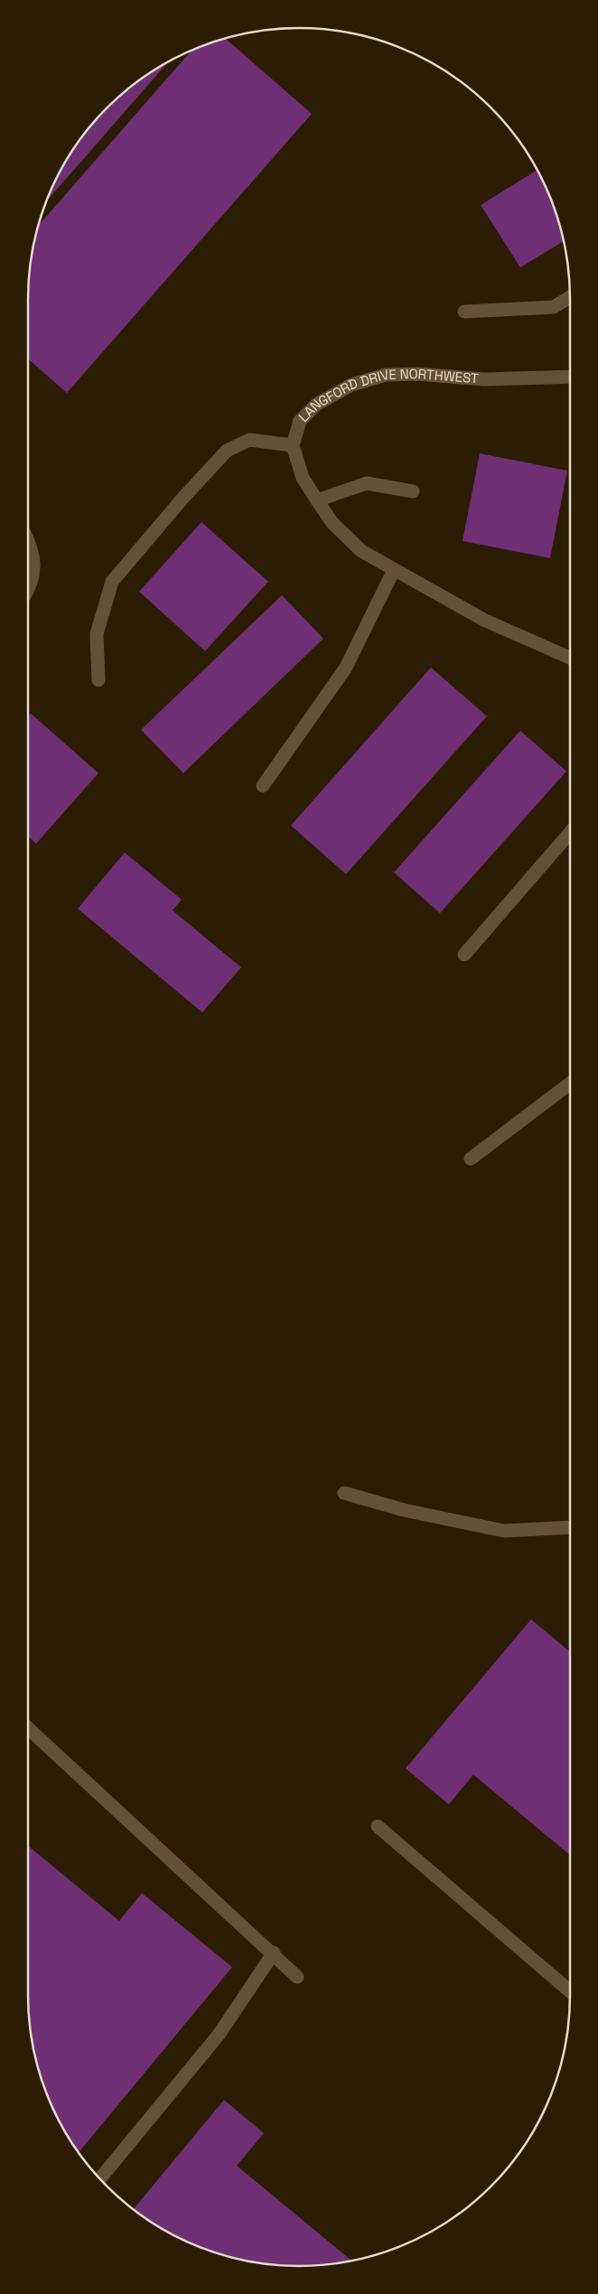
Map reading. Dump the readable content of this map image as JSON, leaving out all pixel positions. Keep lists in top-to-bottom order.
{
  "streets": {
    "street": ["LANGFORD DRIVE NORTHWEST"]
  }
}
